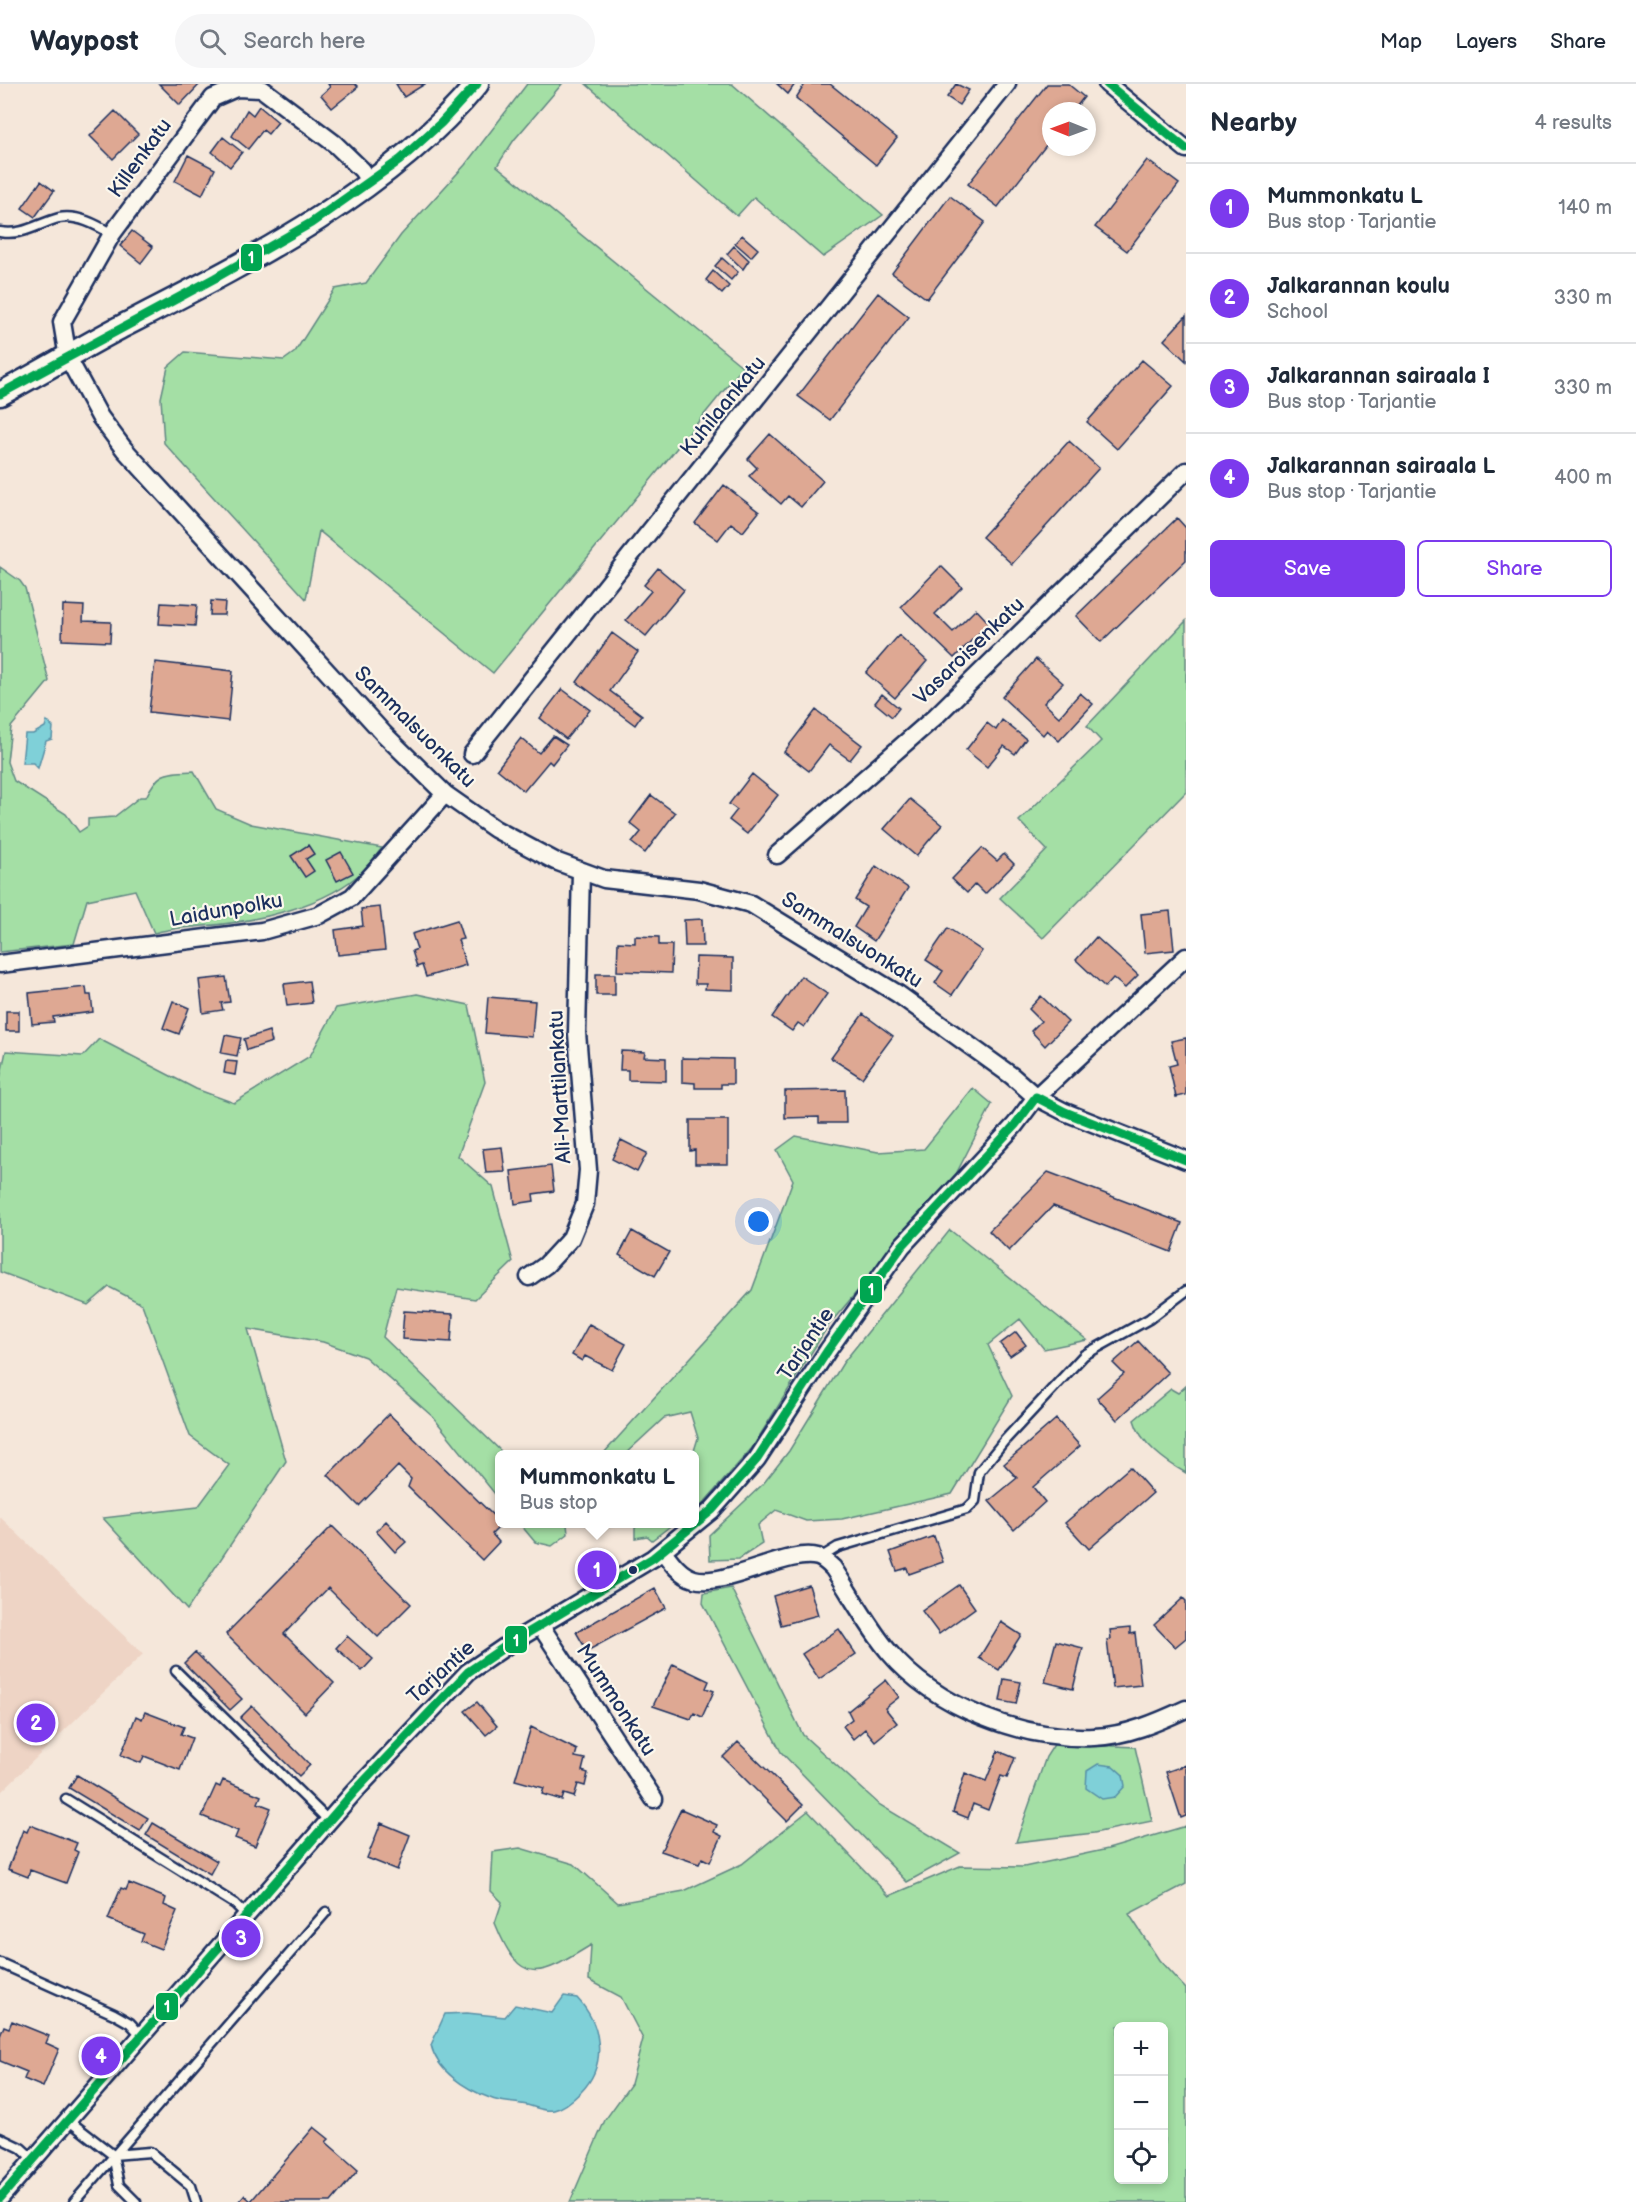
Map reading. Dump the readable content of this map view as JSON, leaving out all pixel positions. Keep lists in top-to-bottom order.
{
  "streets": {
    "street": [
      "Killenkatu",
      "Kuhilaankatu",
      "Vasaroisenkatu",
      "Sammalsuonkatu",
      "Laidunpolku",
      "Ali-Marttilankatu",
      "Tarjantie",
      "Mummonkatu"
    ]
  },
  "crossings": [
    ["Killenkatu", "Sammalsuonkatu"],
    ["Sammalsuonkatu", "Laidunpolku"],
    ["Sammalsuonkatu", "Ali-Marttilankatu"],
    ["Sammalsuonkatu", "Tarjantie"],
    ["Tarjantie", "Mummonkatu"]
  ],
  "lines": ["transit line 1"],
  "north": "left",
  "page": {
    "header": "Waypost",
    "search": "Search here",
    "nav": ["Map", "Layers", "Share"],
    "heading": ["Nearby", "4 results"],
    "list": [
      {
        "mark": "1",
        "name": "Mummonkatu L",
        "note": "Bus stop · Tarjantie",
        "value": "140 m"
      },
      {
        "mark": "2",
        "name": "Jalkarannan koulu",
        "note": "School",
        "value": "330 m"
      },
      {
        "mark": "3",
        "name": "Jalkarannan sairaala I",
        "note": "Bus stop · Tarjantie",
        "value": "330 m"
      },
      {
        "mark": "4",
        "name": "Jalkarannan sairaala L",
        "note": "Bus stop · Tarjantie",
        "value": "400 m"
      }
    ],
    "buttons": ["Save", "Share"],
    "popup": ["Mummonkatu L", "Bus stop"],
    "pins": [
      "1",
      "2",
      "3",
      "4"
    ],
    "map_buttons": ["+", "−"]
  }
}
